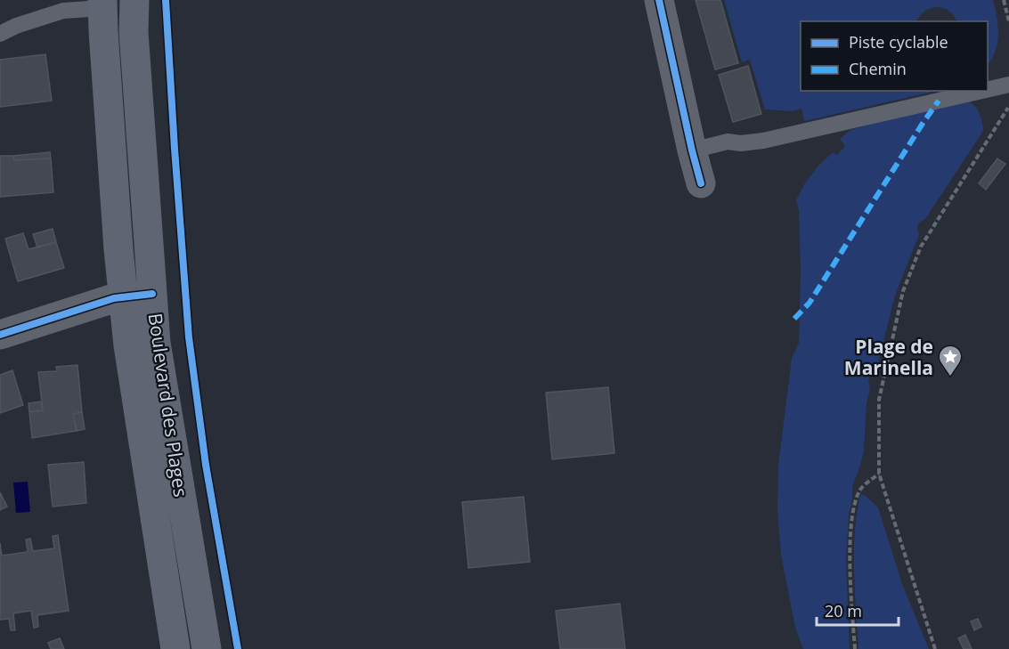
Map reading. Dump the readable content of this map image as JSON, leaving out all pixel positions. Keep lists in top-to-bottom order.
{
  "streets": {
    "main road": ["Boulevard des Plages"]
  },
  "places": {
    "place": ["Plage de Marinella"]
  },
  "legend": ["Piste cyclable", "Chemin"],
  "scale_bar": "20 m"
}
